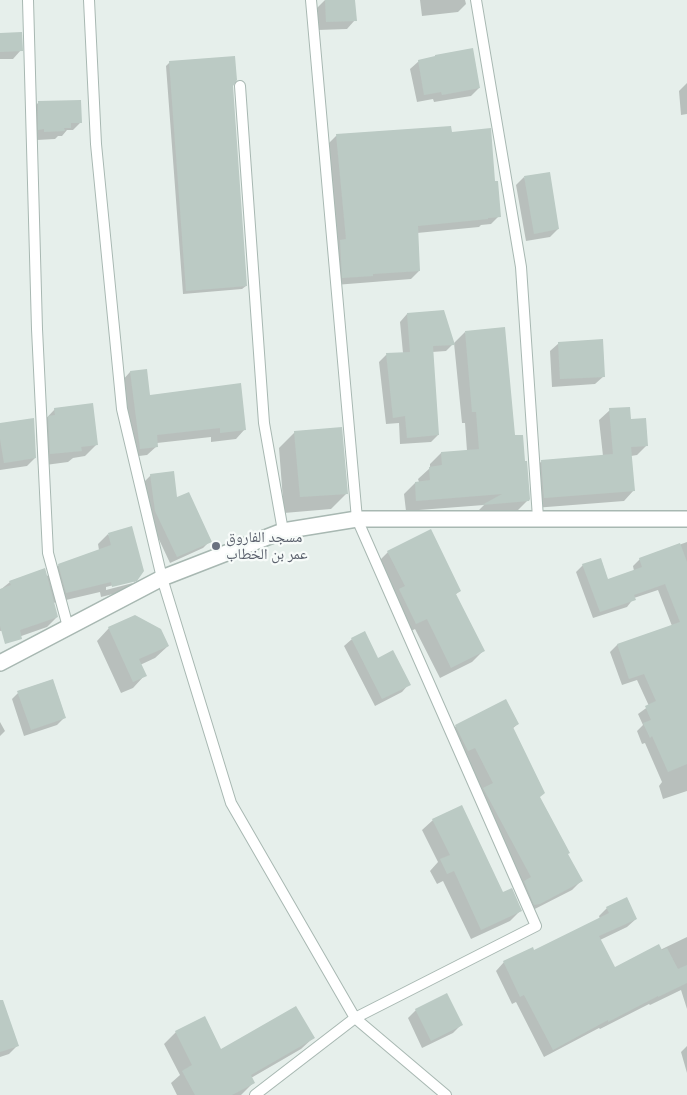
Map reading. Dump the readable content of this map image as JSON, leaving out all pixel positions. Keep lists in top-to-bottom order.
{
  "places": ["مسجد الفاروق عمر بن الخطاب"]
}
